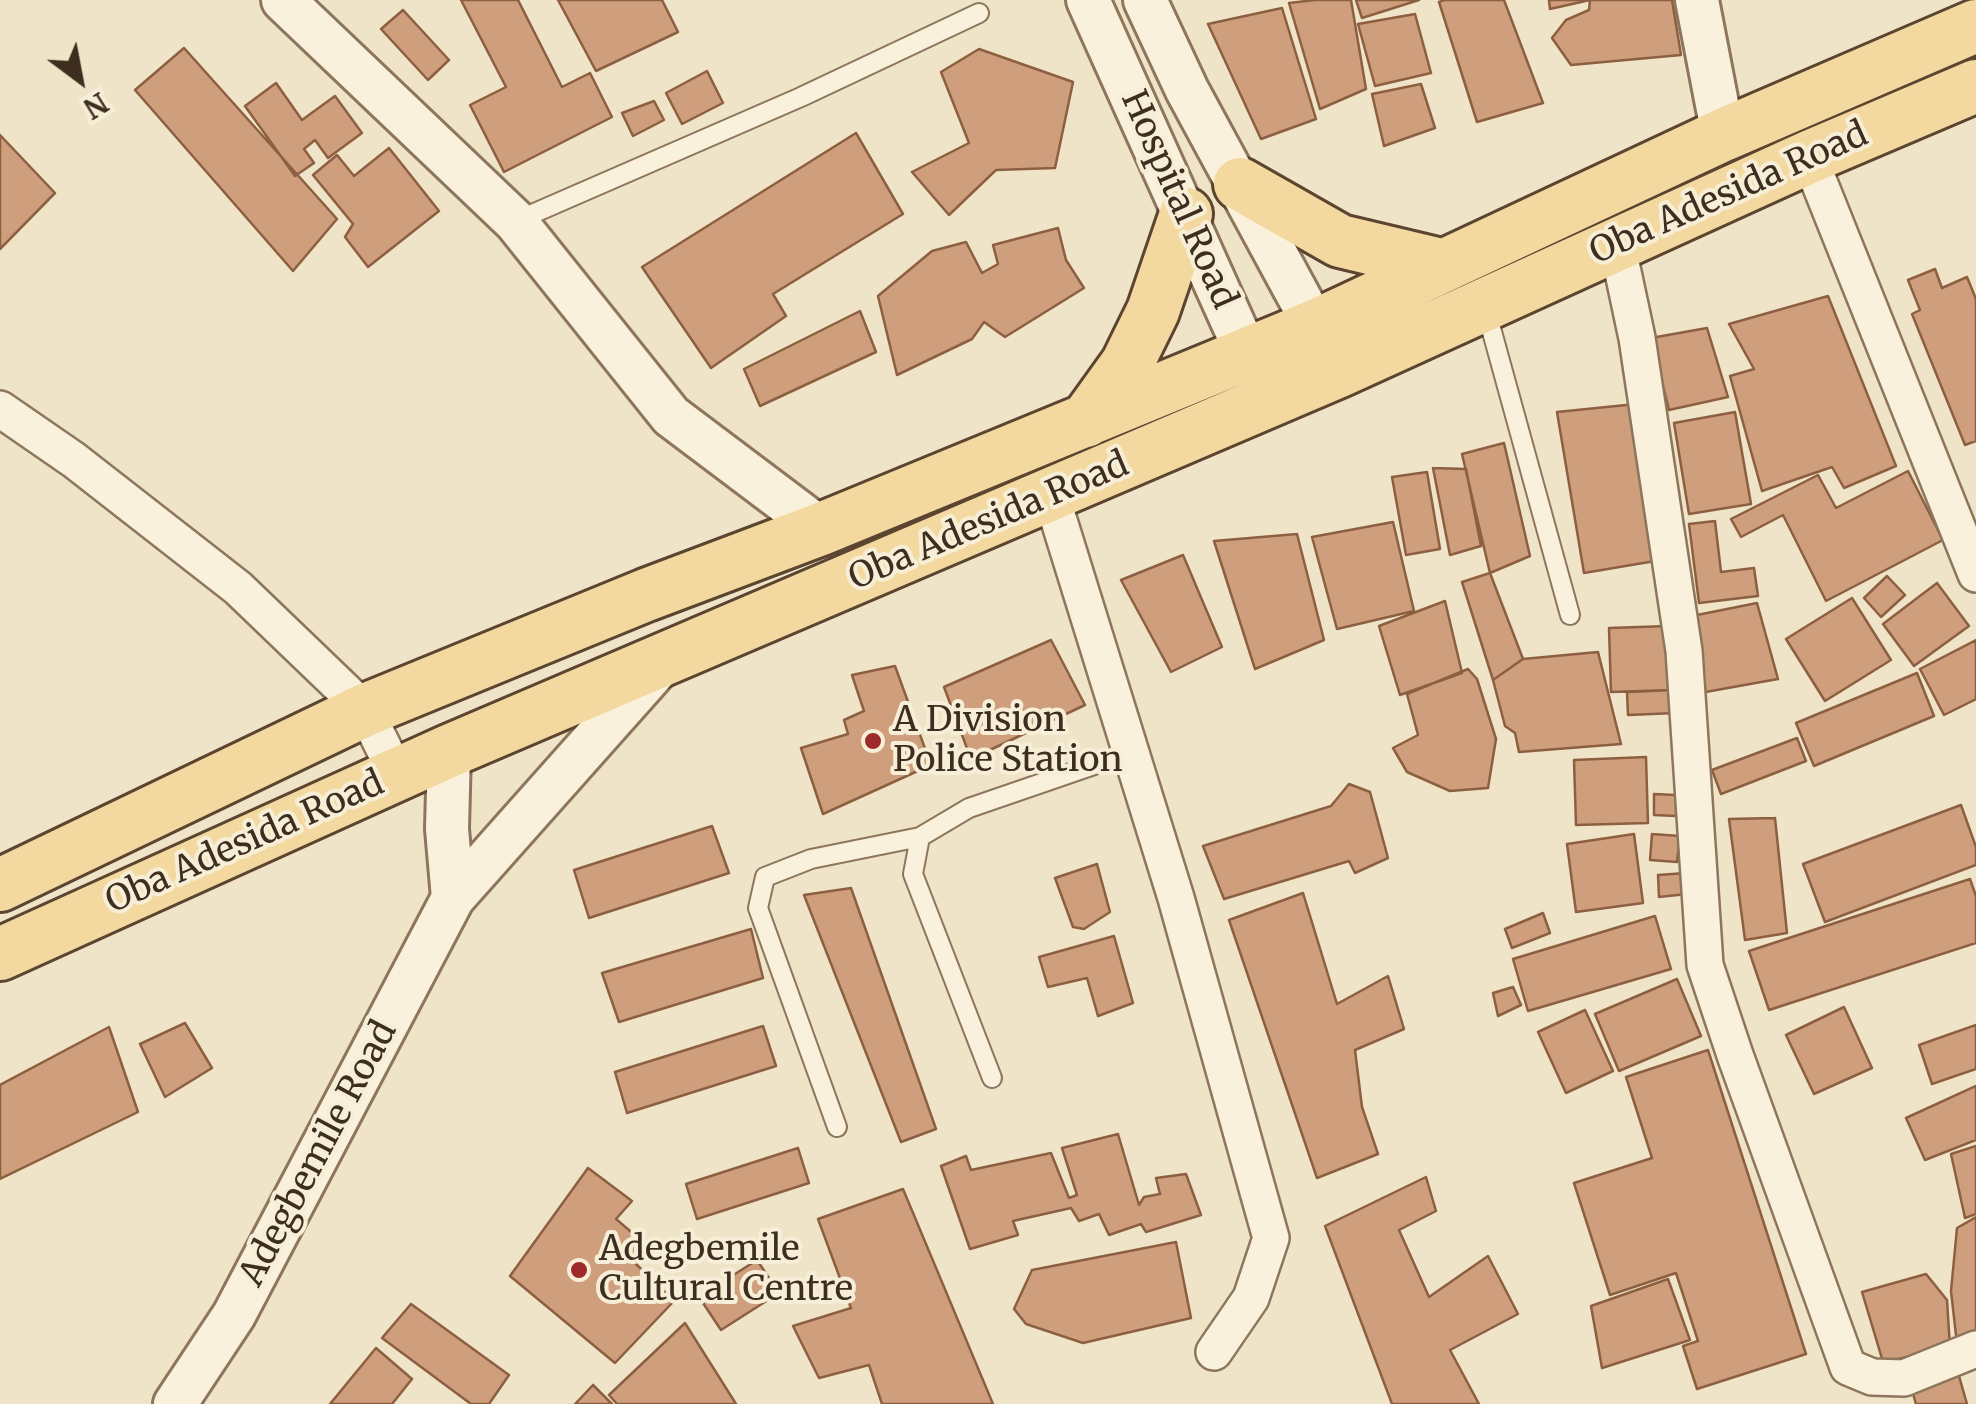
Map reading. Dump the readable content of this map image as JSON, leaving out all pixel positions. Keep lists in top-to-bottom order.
{
  "streets": {
    "main road": ["Oba Adesida Road"],
    "street": ["Hospital Road", "Adegbemile Road"]
  },
  "crossings": [
    ["Oba Adesida Road", "Hospital Road"],
    ["Oba Adesida Road", "Adegbemile Road"]
  ],
  "places": ["A Division Police Station", "Adegbemile Cultural Centre"],
  "north": "bottom right"
}
